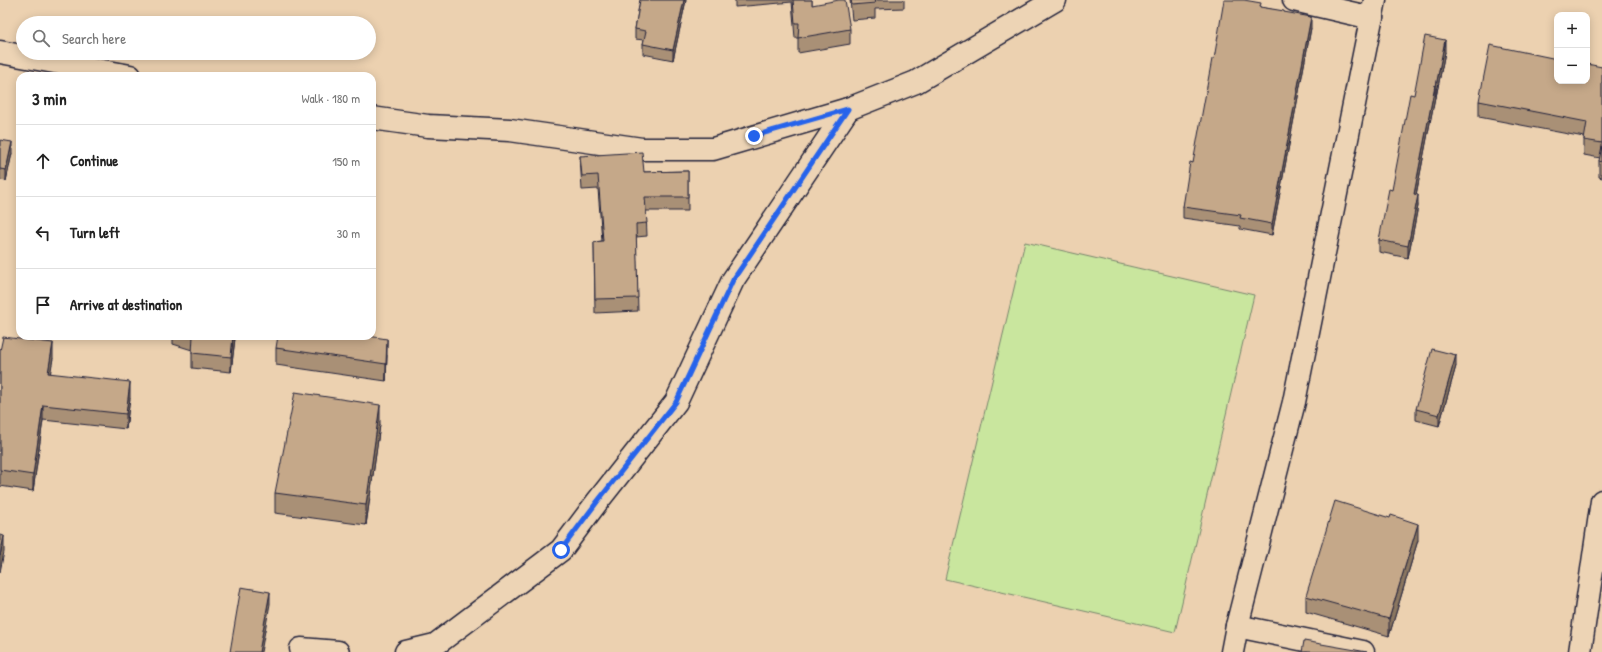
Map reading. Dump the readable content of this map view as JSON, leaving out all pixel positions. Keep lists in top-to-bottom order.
{
  "page": {
    "map_buttons": ["+", "−"],
    "search": "Search here",
    "heading": ["3 min", "Walk · 180 m"],
    "list": [
      ["Continue", "150 m"],
      ["Turn left", "30 m"],
      "Arrive at destination"
    ]
  }
}
